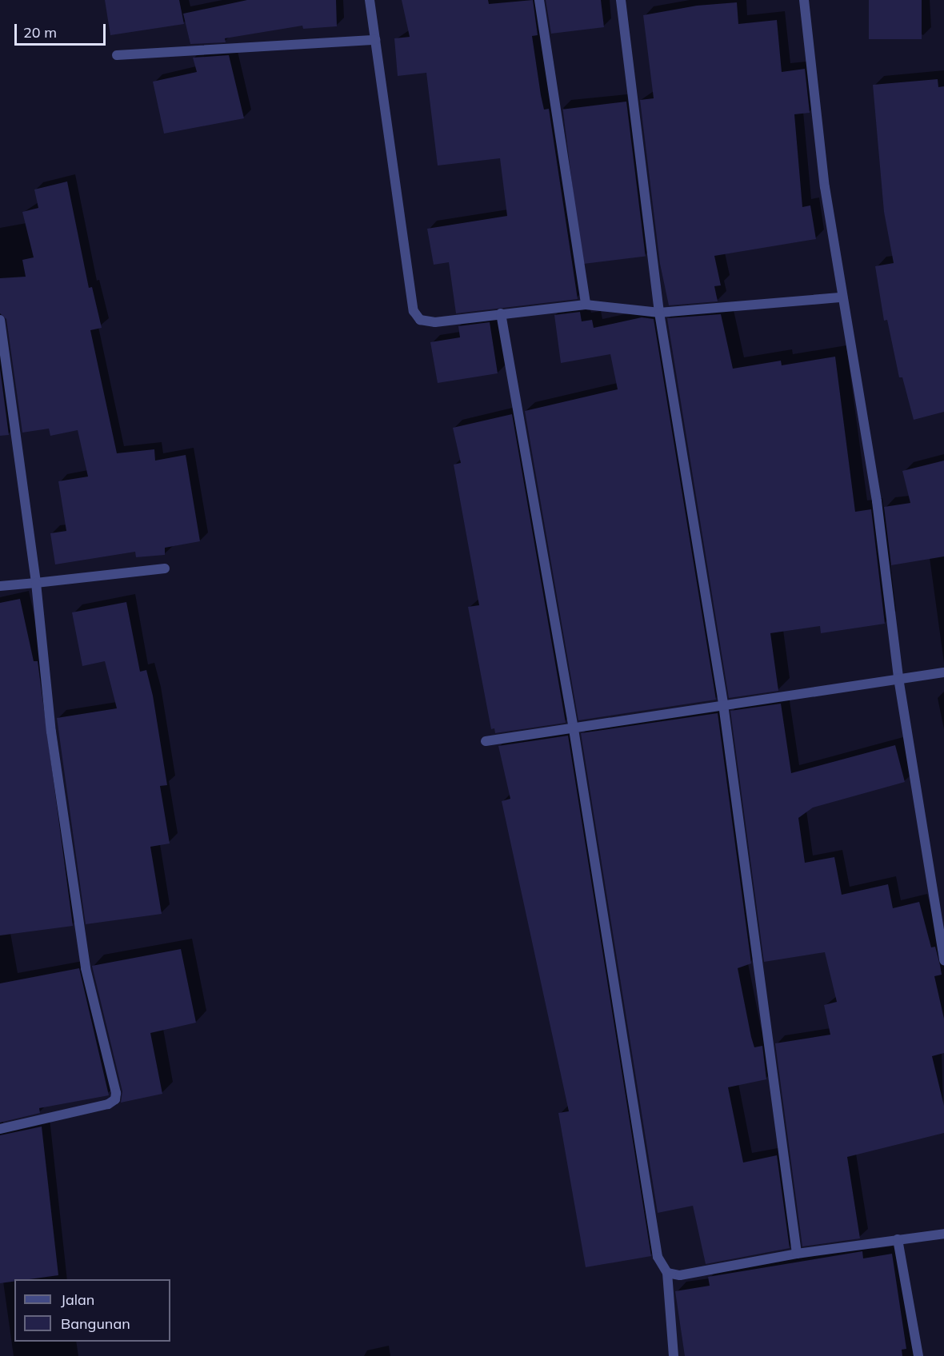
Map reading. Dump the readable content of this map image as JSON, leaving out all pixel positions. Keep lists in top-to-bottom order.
{
  "legend": ["Jalan", "Bangunan"],
  "scale_bar": "20 m"
}
